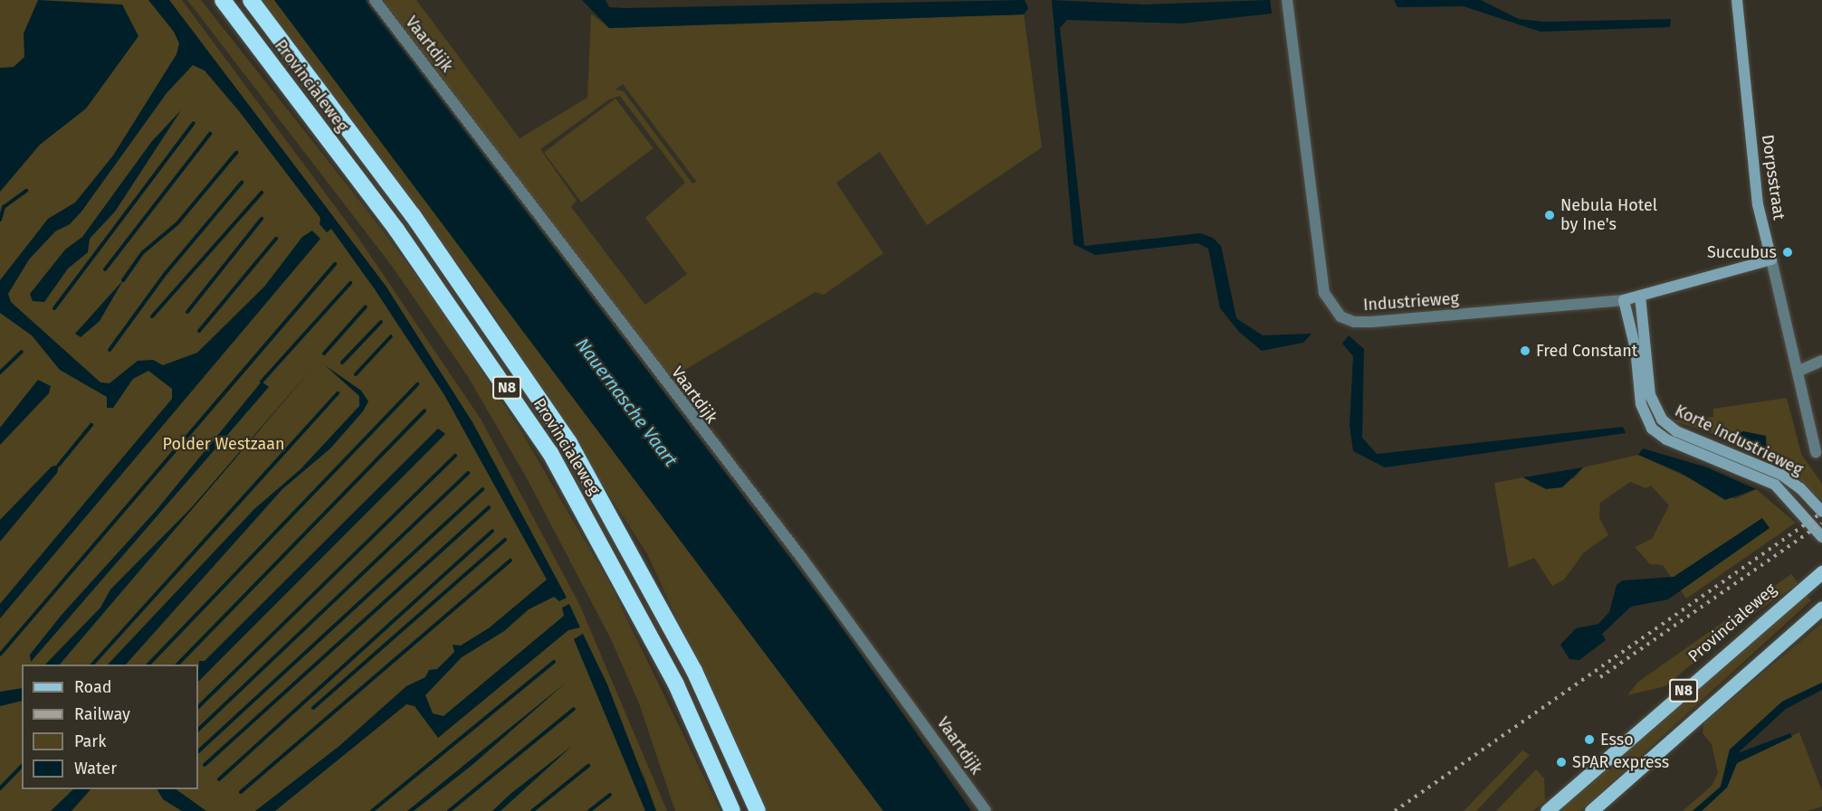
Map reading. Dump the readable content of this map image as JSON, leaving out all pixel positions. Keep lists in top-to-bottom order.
{
  "streets": {
    "highway": ["Provincialeweg", "N8"],
    "street": [
      "Vaartdijk",
      "Dorpsstraat",
      "Industrieweg",
      "Korte Industrieweg"
    ]
  },
  "crossings": [
    ["Dorpsstraat", "Industrieweg"],
    ["Industrieweg", "Korte Industrieweg"]
  ],
  "water": ["Nauernasche Vaart"],
  "parks": ["Polder Westzaan"],
  "places": [
    "Nebula Hotel by Ine's",
    "Succubus",
    "Fred Constant",
    "Esso",
    "SPAR express"
  ],
  "legend": [
    "Road",
    "Railway",
    "Park",
    "Water"
  ]
}
